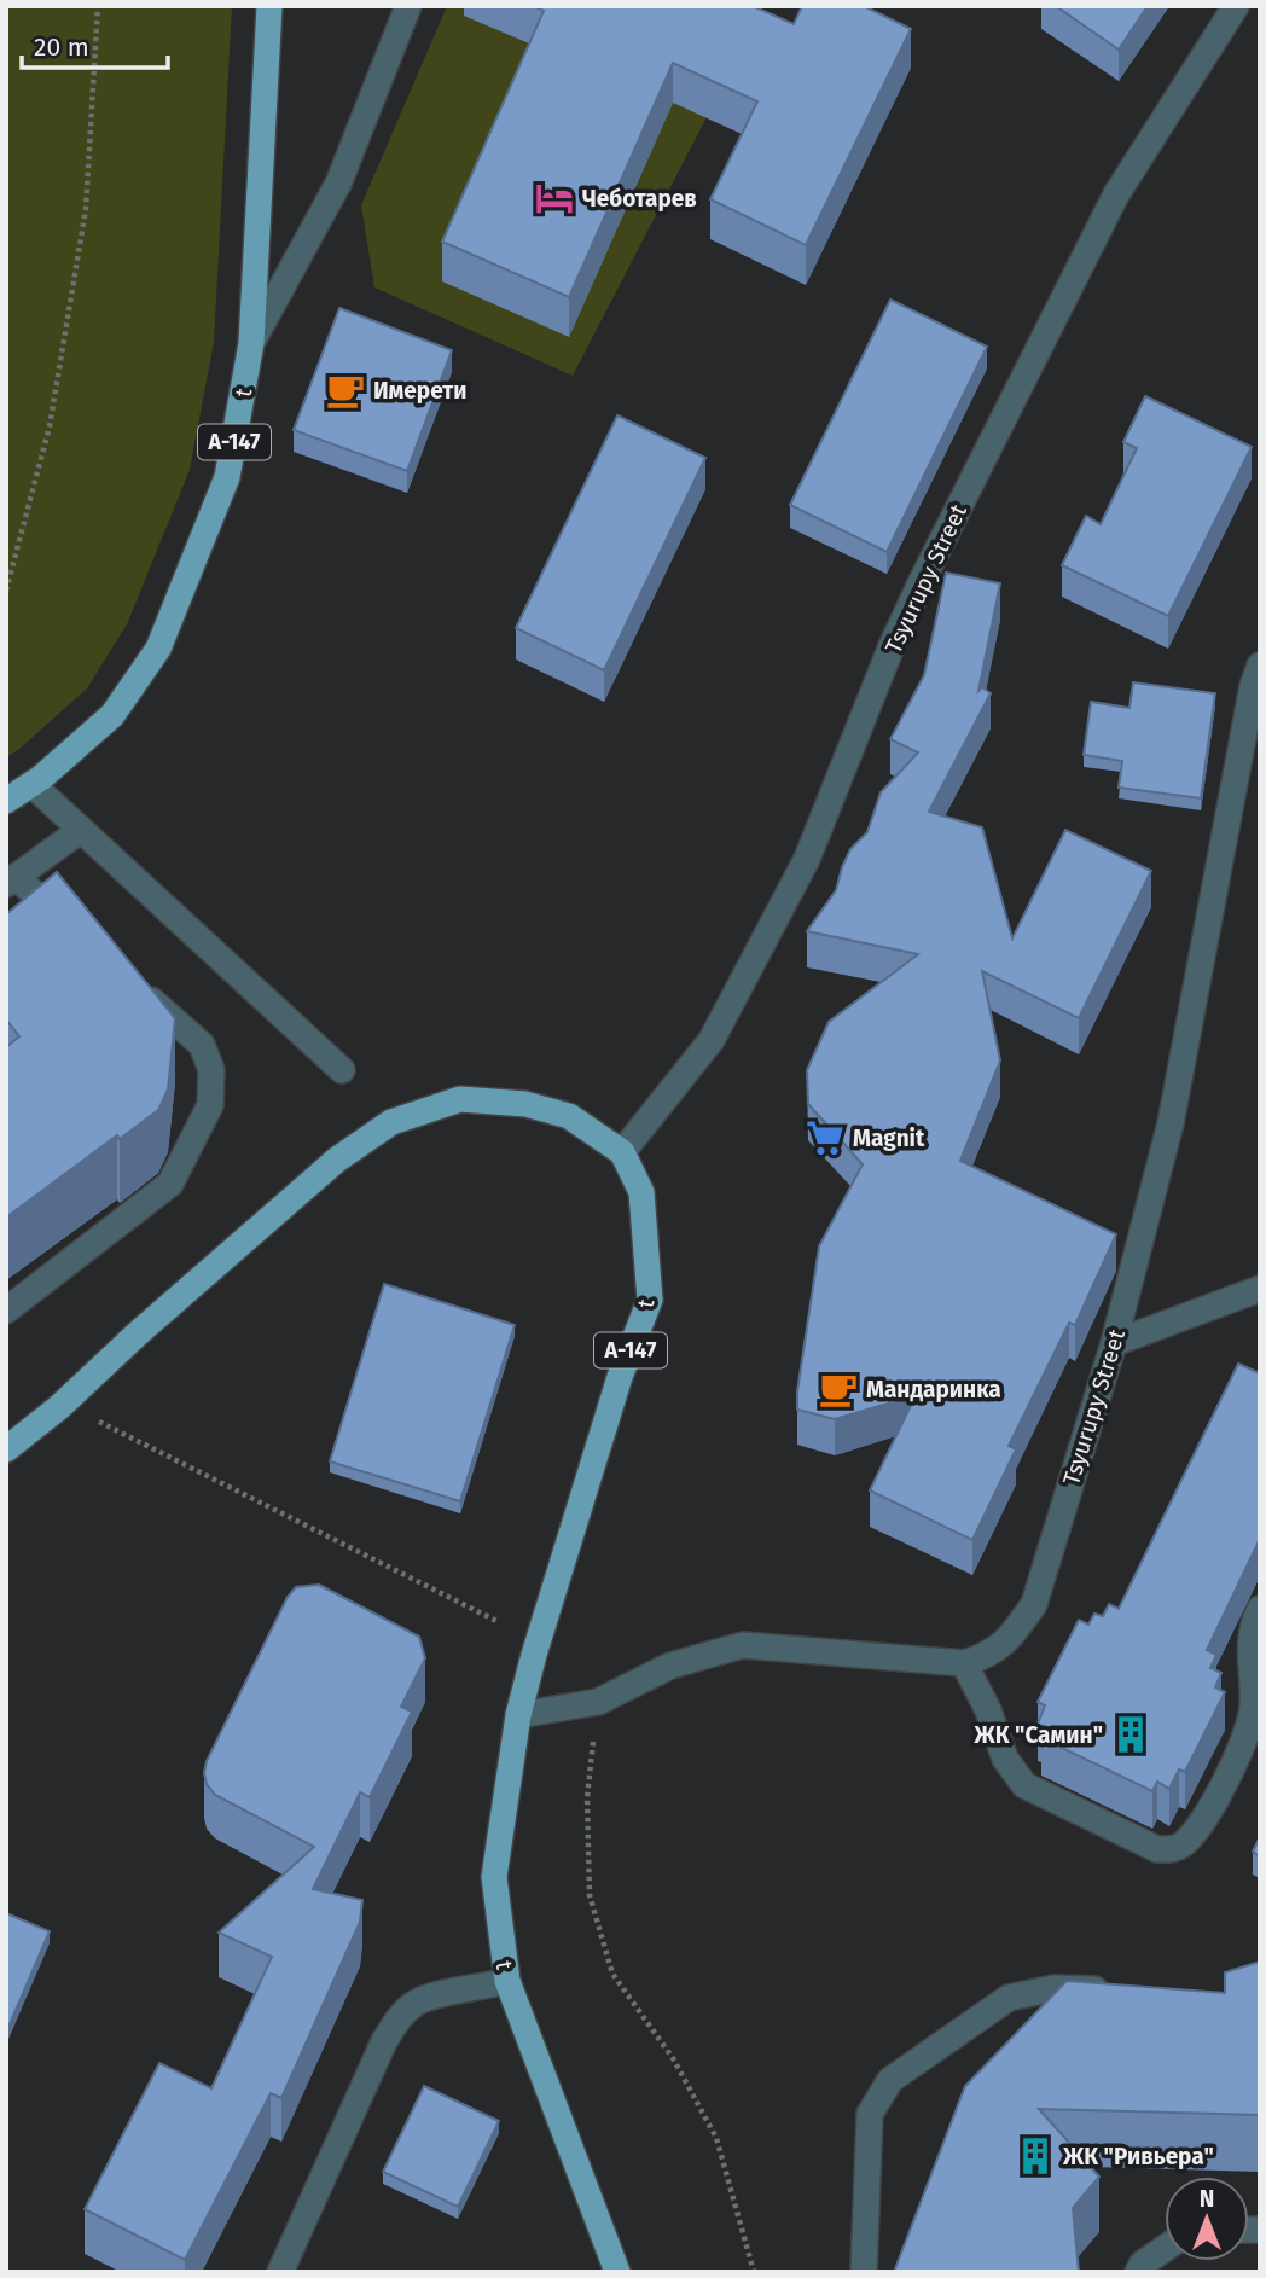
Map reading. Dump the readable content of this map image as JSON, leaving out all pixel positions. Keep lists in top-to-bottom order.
{
  "streets": {
    "main road": ["t", "А-147"],
    "street": ["Tsyurupy Street"]
  },
  "crossings": [
    ["t", "Tsyurupy Street"]
  ],
  "places": {
    "hotel": ["Чеботарев"],
    "cafe": ["Имерети", "Мандаринка"],
    "supermarket": ["Magnit"],
    "building": ["ЖК \"Самин\"", "ЖК \"Ривьера\""]
  },
  "scale_bar": "20 m",
  "north": "top"
}
